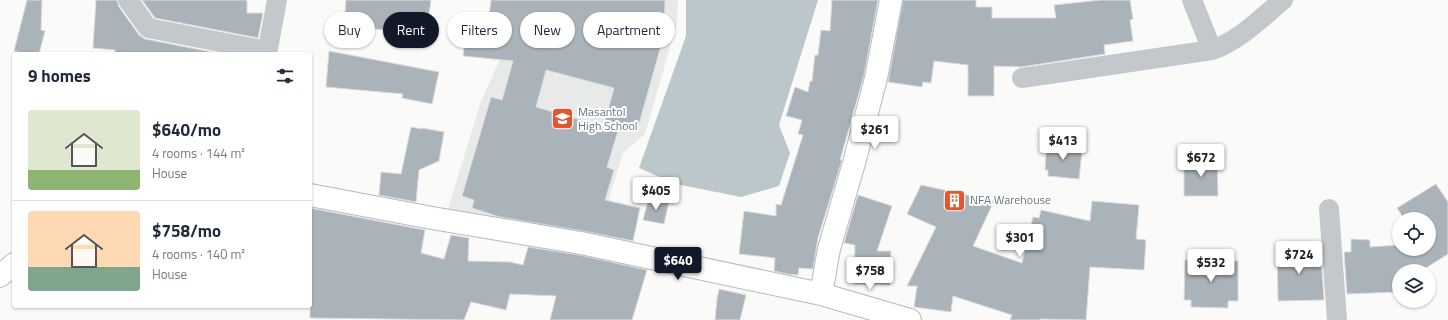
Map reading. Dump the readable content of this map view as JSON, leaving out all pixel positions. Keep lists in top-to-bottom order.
{
  "places": {
    "school or university": ["Masantol High School"],
    "building": ["NFA Warehouse"]
  },
  "page": {
    "chip": [
      "Buy",
      "Rent",
      "Filters",
      "New",
      "Apartment"
    ],
    "heading": "9 homes",
    "list": [
      {
        "name": "$640/mo",
        "note": "4 rooms · 144 m² · House"
      },
      {
        "name": "$758/mo",
        "note": "4 rooms · 140 m² · House"
      }
    ],
    "price": [
      "$261",
      "$413",
      "$672",
      "$405",
      "$301",
      "$724",
      "$640",
      "$532",
      "$758"
    ]
  }
}
